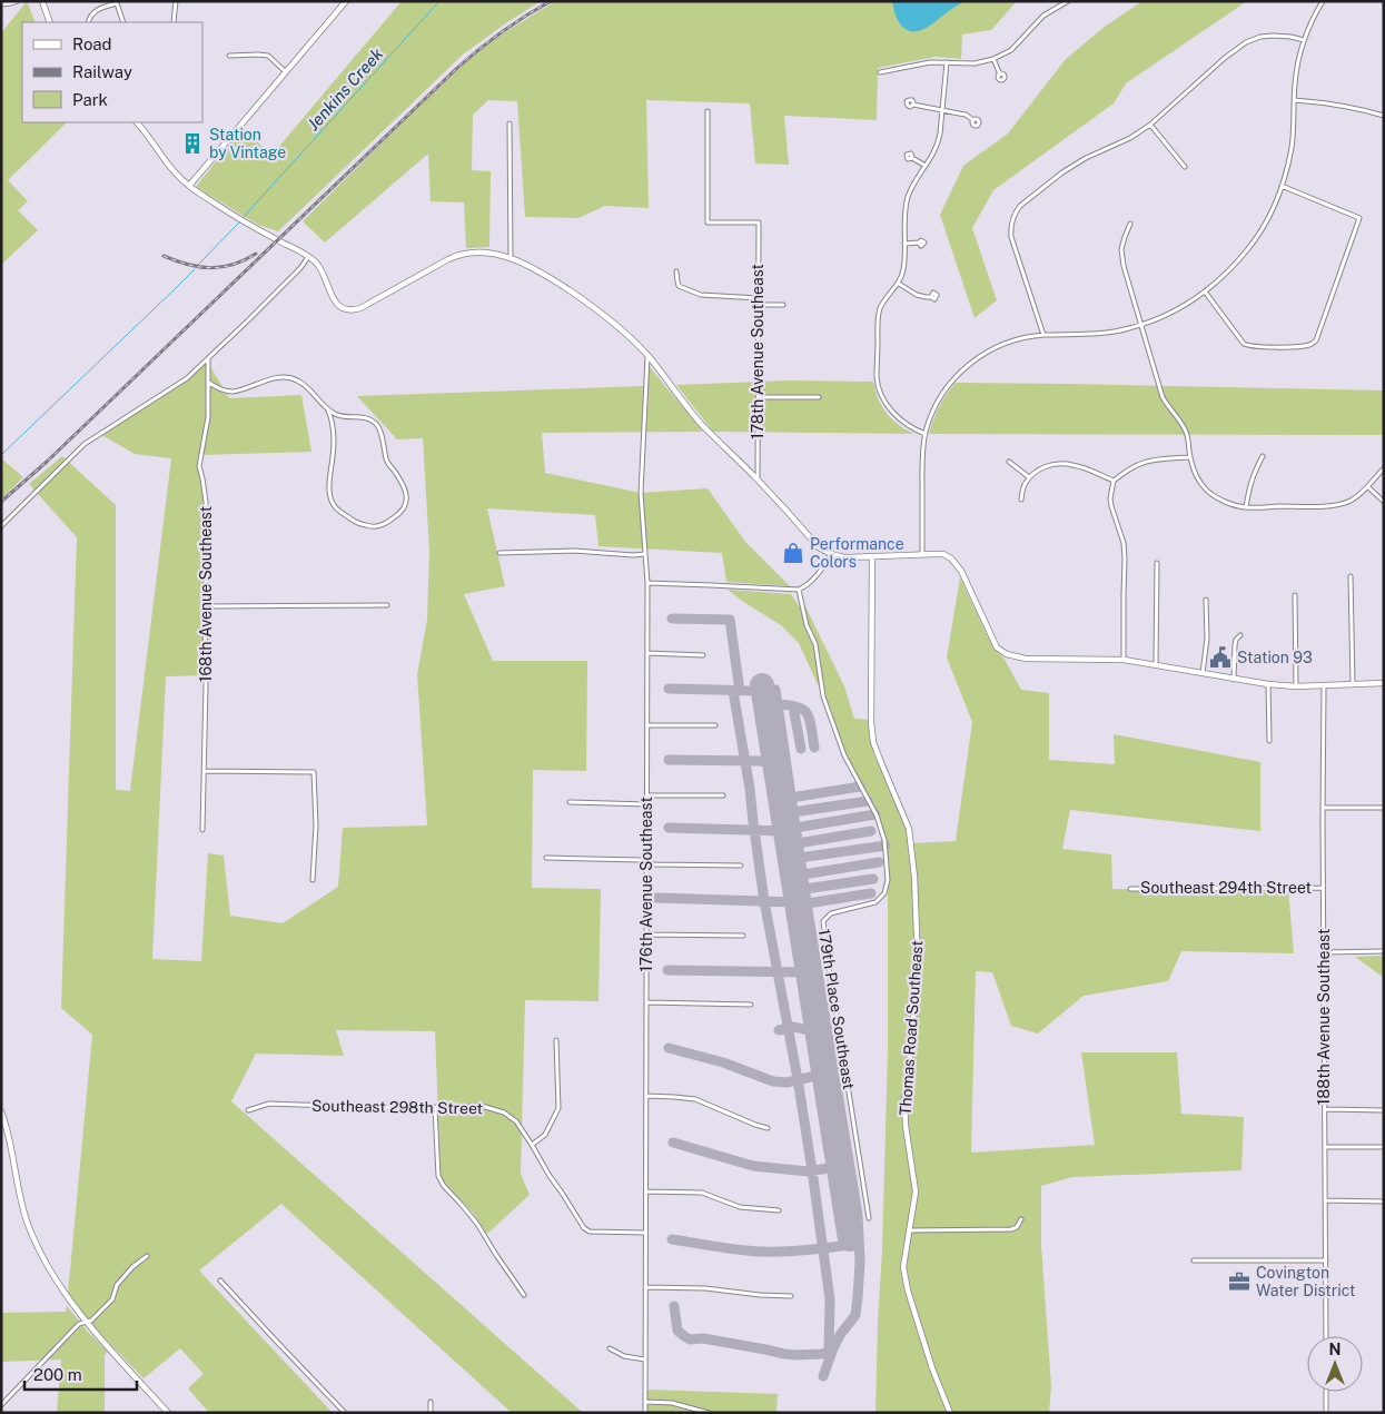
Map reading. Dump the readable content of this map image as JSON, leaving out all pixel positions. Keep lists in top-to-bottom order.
{
  "streets": {
    "street": [
      "178th Avenue Southeast",
      "168th Avenue Southeast",
      "176th Avenue Southeast",
      "Southeast 294th Street",
      "179th Place Southeast",
      "188th Avenue Southeast",
      "Thomas Road Southeast",
      "Southeast 298th Street"
    ]
  },
  "crossings": [
    ["176th Avenue Southeast", "Southeast 298th Street"],
    ["Southeast 294th Street", "188th Avenue Southeast"]
  ],
  "water": ["Jenkins Creek"],
  "places": {
    "building": ["Station by Vintage"],
    "shop": ["Performance Colors"],
    "public building": ["Station 93"],
    "office": ["Covington Water District"]
  },
  "legend": ["Road", "Railway", "Park"],
  "scale_bar": "200 m",
  "north": "top"
}
